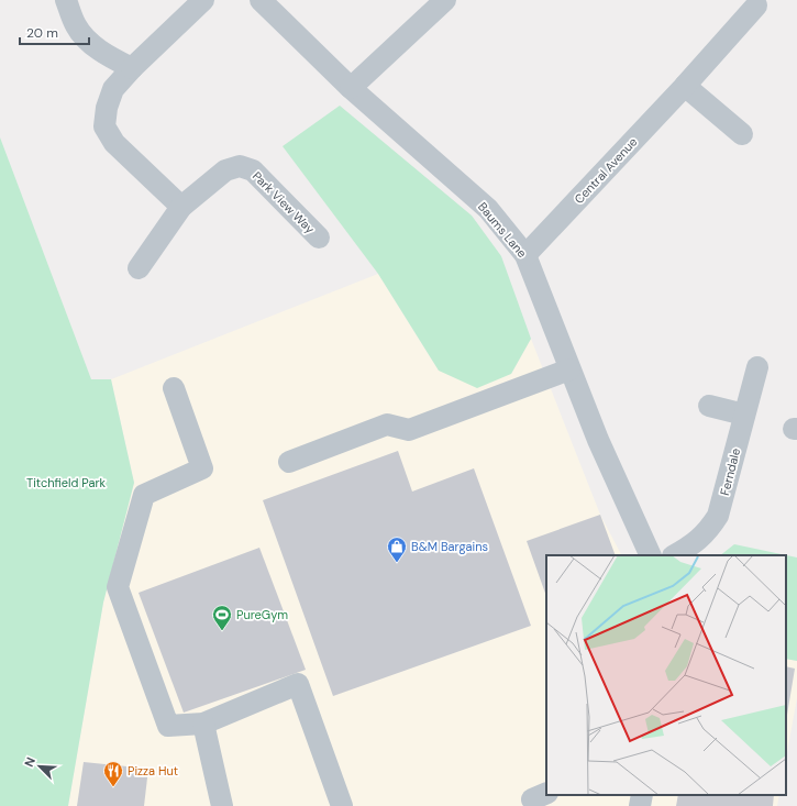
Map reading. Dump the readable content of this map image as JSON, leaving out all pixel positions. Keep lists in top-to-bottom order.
{
  "streets": {
    "street": [
      "Central Avenue",
      "Park View Way",
      "Baums Lane",
      "Ferndale"
    ]
  },
  "crossings": [
    ["Central Avenue", "Baums Lane"]
  ],
  "parks": ["Titchfield Park"],
  "places": {
    "shop": ["B&M Bargains"],
    "sports": ["PureGym"],
    "restaurant": ["Pizza Hut"]
  },
  "scale_bar": "20 m",
  "north": "top left"
}
